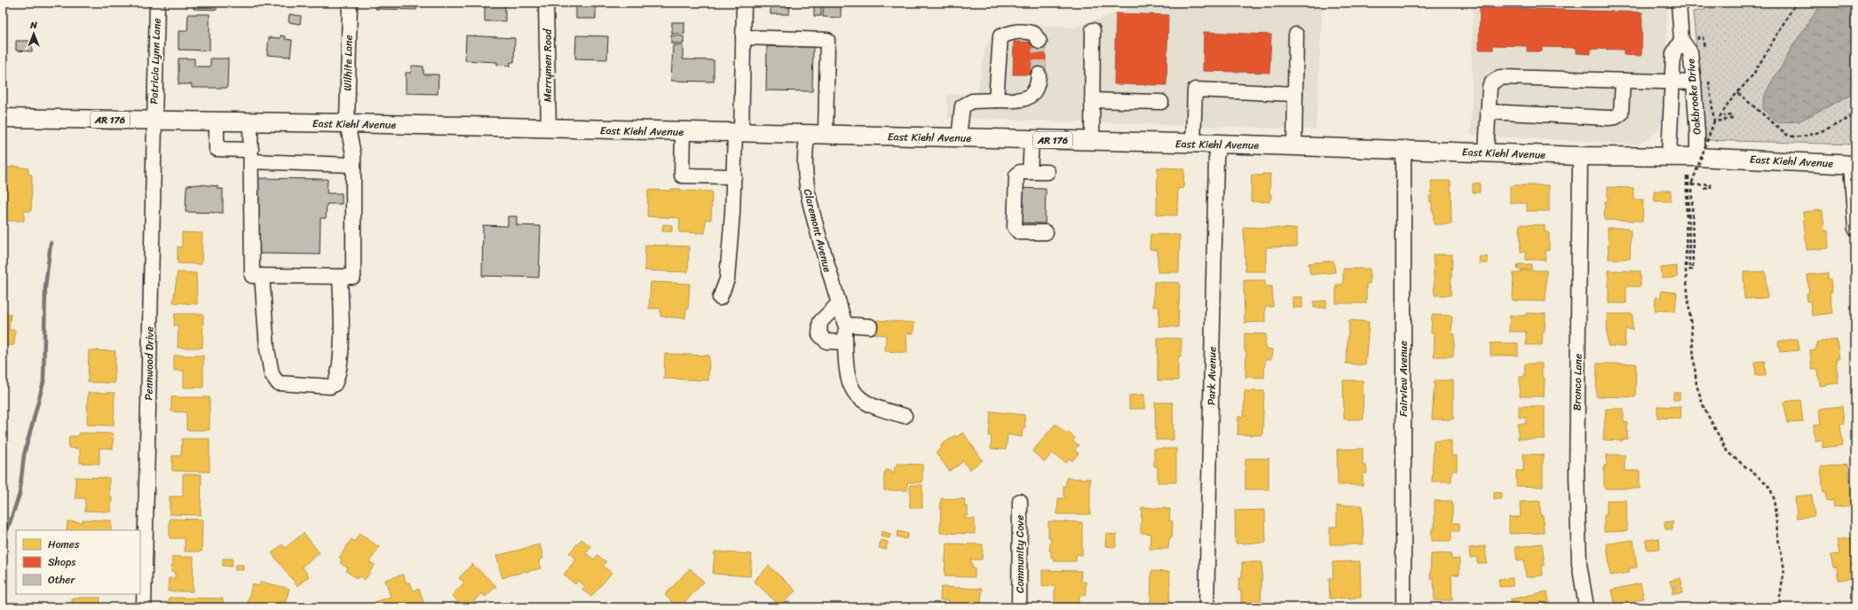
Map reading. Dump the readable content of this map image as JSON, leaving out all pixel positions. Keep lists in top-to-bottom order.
{
  "streets": {
    "main road": ["AR 176", "East Kiehl Avenue"],
    "street": [
      "Patricia Lynn Lane",
      "Wilhite Lane",
      "Merrymen Road",
      "Oakbrooke Drive",
      "Claremont Avenue",
      "Pennwood Drive",
      "Park Avenue",
      "Fairview Avenue",
      "Bronco Lane",
      "Community Cove"
    ]
  },
  "crossings": [
    ["Patricia Lynn Lane", "East Kiehl Avenue"],
    ["Patricia Lynn Lane", "Pennwood Drive"],
    ["Wilhite Lane", "East Kiehl Avenue"],
    ["Merrymen Road", "East Kiehl Avenue"],
    ["Oakbrooke Drive", "East Kiehl Avenue"],
    ["East Kiehl Avenue", "Claremont Avenue"],
    ["East Kiehl Avenue", "Pennwood Drive"],
    ["East Kiehl Avenue", "Park Avenue"],
    ["East Kiehl Avenue", "Fairview Avenue"],
    ["East Kiehl Avenue", "Bronco Lane"]
  ],
  "legend": ["Homes", "Shops", "Other"],
  "north": "top"
}
